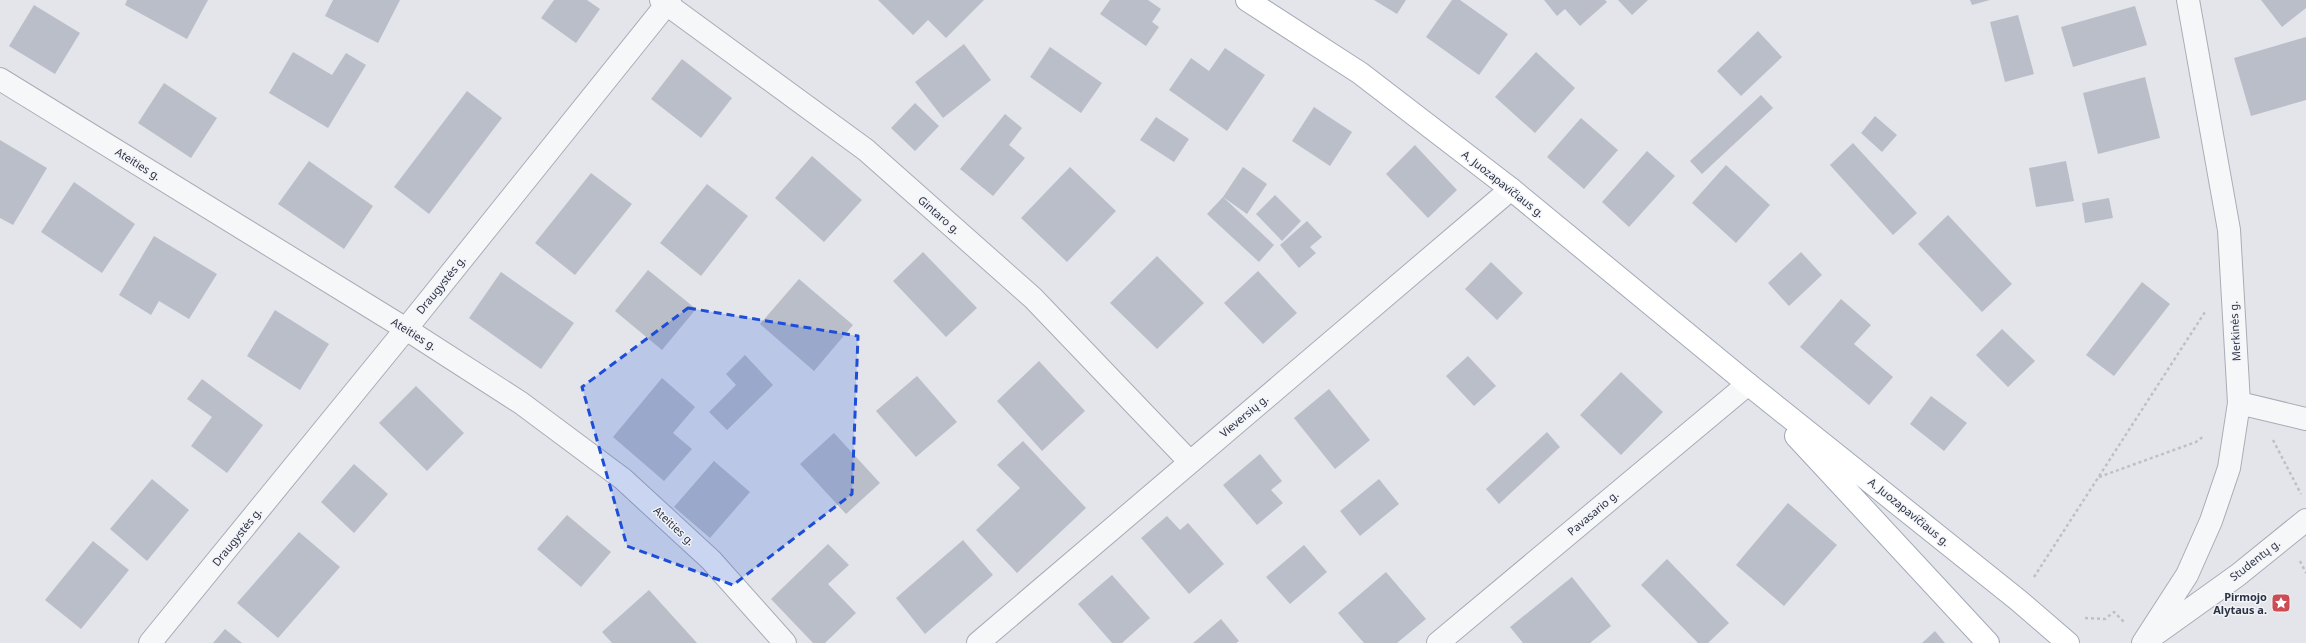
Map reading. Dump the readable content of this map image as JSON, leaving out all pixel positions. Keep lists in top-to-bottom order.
{
  "streets": {
    "main road": ["A. Juozapavičiaus g."],
    "street": [
      "Ateities g.",
      "Gintaro g.",
      "Draugystės g.",
      "Merkinės g.",
      "Vieversių g.",
      "Pavasario g.",
      "Studentų g."
    ]
  },
  "crossings": [
    ["Ateities g.", "Draugystės g."],
    ["A. Juozapavičiaus g.", "Vieversių g."],
    ["A. Juozapavičiaus g.", "Pavasario g."],
    ["Gintaro g.", "Draugystės g."],
    ["Gintaro g.", "Vieversių g."],
    ["Merkinės g.", "Studentų g."]
  ],
  "places": {
    "place": ["Pirmojo Alytaus a."]
  }
}
